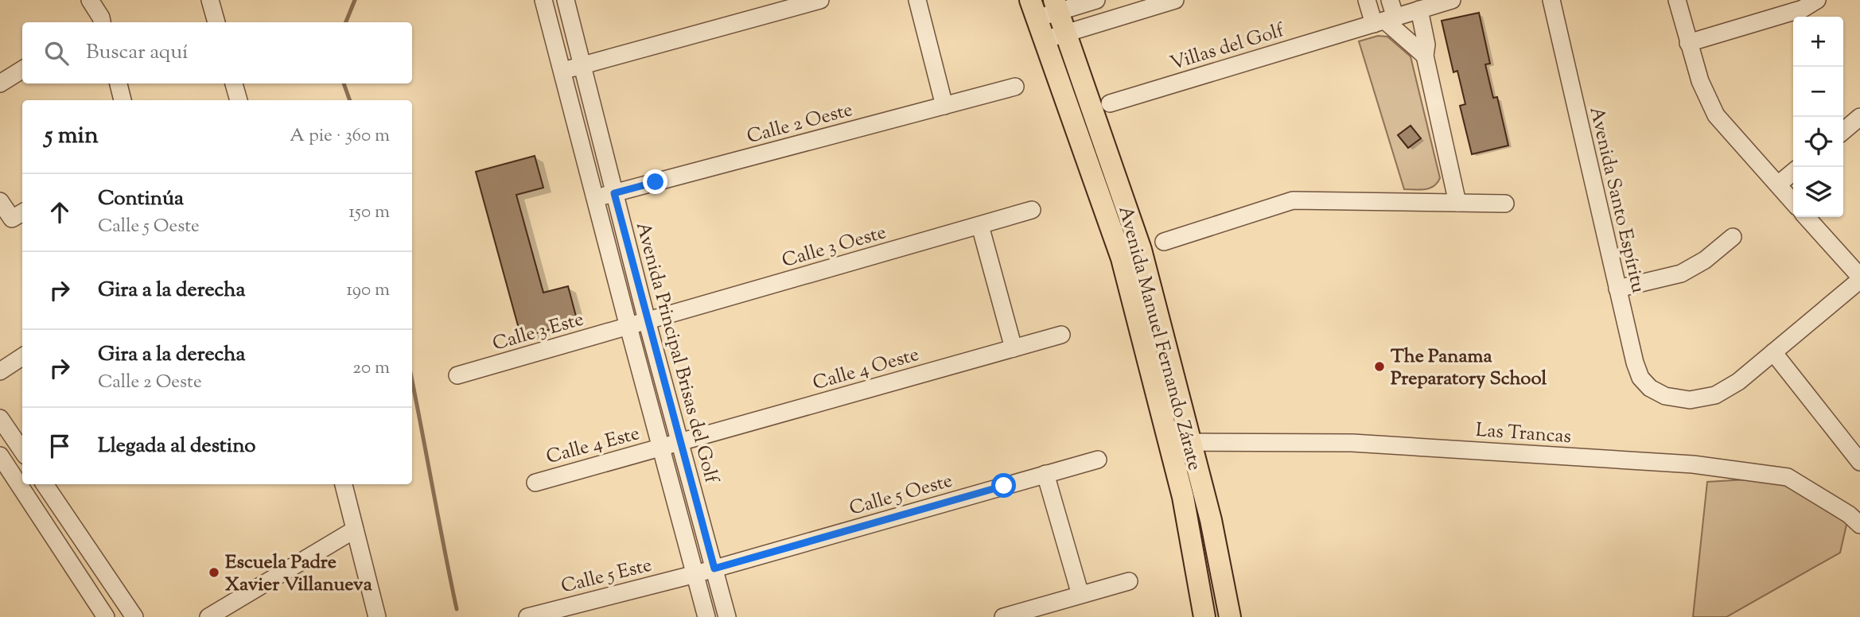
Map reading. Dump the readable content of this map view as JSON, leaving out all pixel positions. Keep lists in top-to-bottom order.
{
  "streets": {
    "main road": ["Avenida Manuel Fernando Zárate"],
    "street": [
      "Villas del Golf",
      "Calle 2 Oeste",
      "Avenida Santo Espíritu",
      "Calle 3 Oeste",
      "Calle 3 Este",
      "Avenida Principal Brisas del Golf",
      "Calle 4 Oeste",
      "Las Trancas",
      "Calle 4 Este",
      "Calle 5 Oeste",
      "Calle 5 Este"
    ]
  },
  "crossings": [
    ["Calle 2 Oeste", "Avenida Principal Brisas del Golf"],
    ["Calle 3 Oeste", "Calle 3 Este"],
    ["Calle 3 Oeste", "Avenida Principal Brisas del Golf"],
    ["Calle 3 Este", "Avenida Principal Brisas del Golf"],
    ["Avenida Manuel Fernando Zárate", "Las Trancas"],
    ["Avenida Principal Brisas del Golf", "Calle 4 Oeste"],
    ["Avenida Principal Brisas del Golf", "Calle 4 Este"],
    ["Avenida Principal Brisas del Golf", "Calle 5 Oeste"],
    ["Avenida Principal Brisas del Golf", "Calle 5 Este"],
    ["Calle 4 Oeste", "Calle 4 Este"],
    ["Calle 5 Oeste", "Calle 5 Este"]
  ],
  "places": ["The Panama Preparatory School", "Escuela Padre Xavier Villanueva"],
  "page": {
    "map_buttons": ["+", "−"],
    "search": "Buscar aquí",
    "heading": ["5 min", "A pie · 360 m"],
    "list": [
      ["Continúa", "Calle 5 Oeste", "150 m"],
      ["Gira a la derecha", "190 m"],
      ["Gira a la derecha", "Calle 2 Oeste", "20 m"],
      "Llegada al destino"
    ]
  }
}
